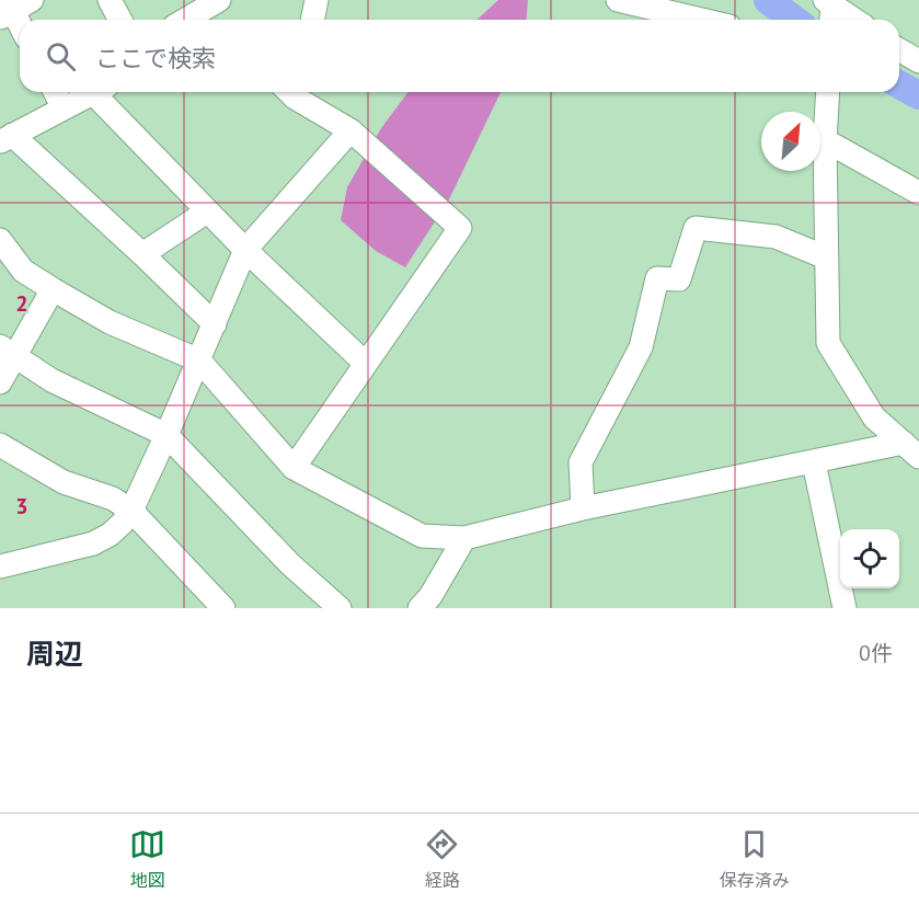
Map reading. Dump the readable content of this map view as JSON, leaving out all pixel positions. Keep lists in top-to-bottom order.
{
  "north": "top right",
  "page": {
    "search": "ここで検索",
    "heading": ["周辺", "0件"],
    "nav": ["地図", "経路", "保存済み"]
  },
  "grid": {
    "rows": ["2", "3"]
  }
}
